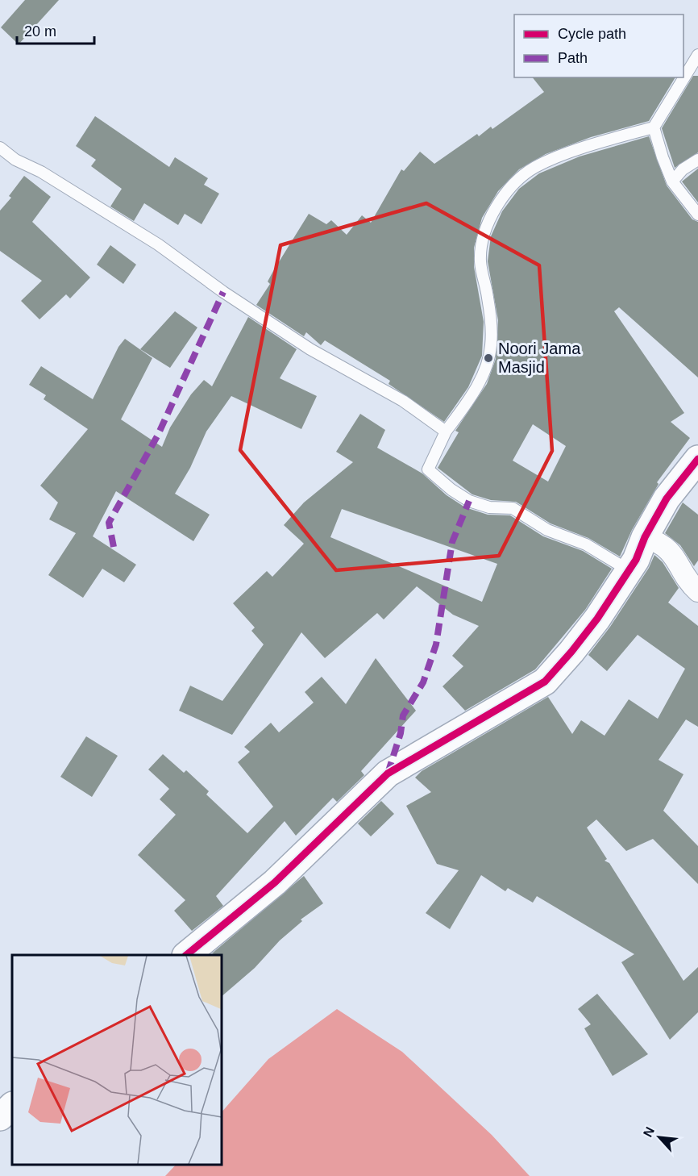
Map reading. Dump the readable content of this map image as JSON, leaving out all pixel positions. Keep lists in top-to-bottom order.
{
  "places": ["Noori Jama Masjid"],
  "legend": ["Cycle path", "Path"],
  "scale_bar": "20 m",
  "north": "top left"
}
